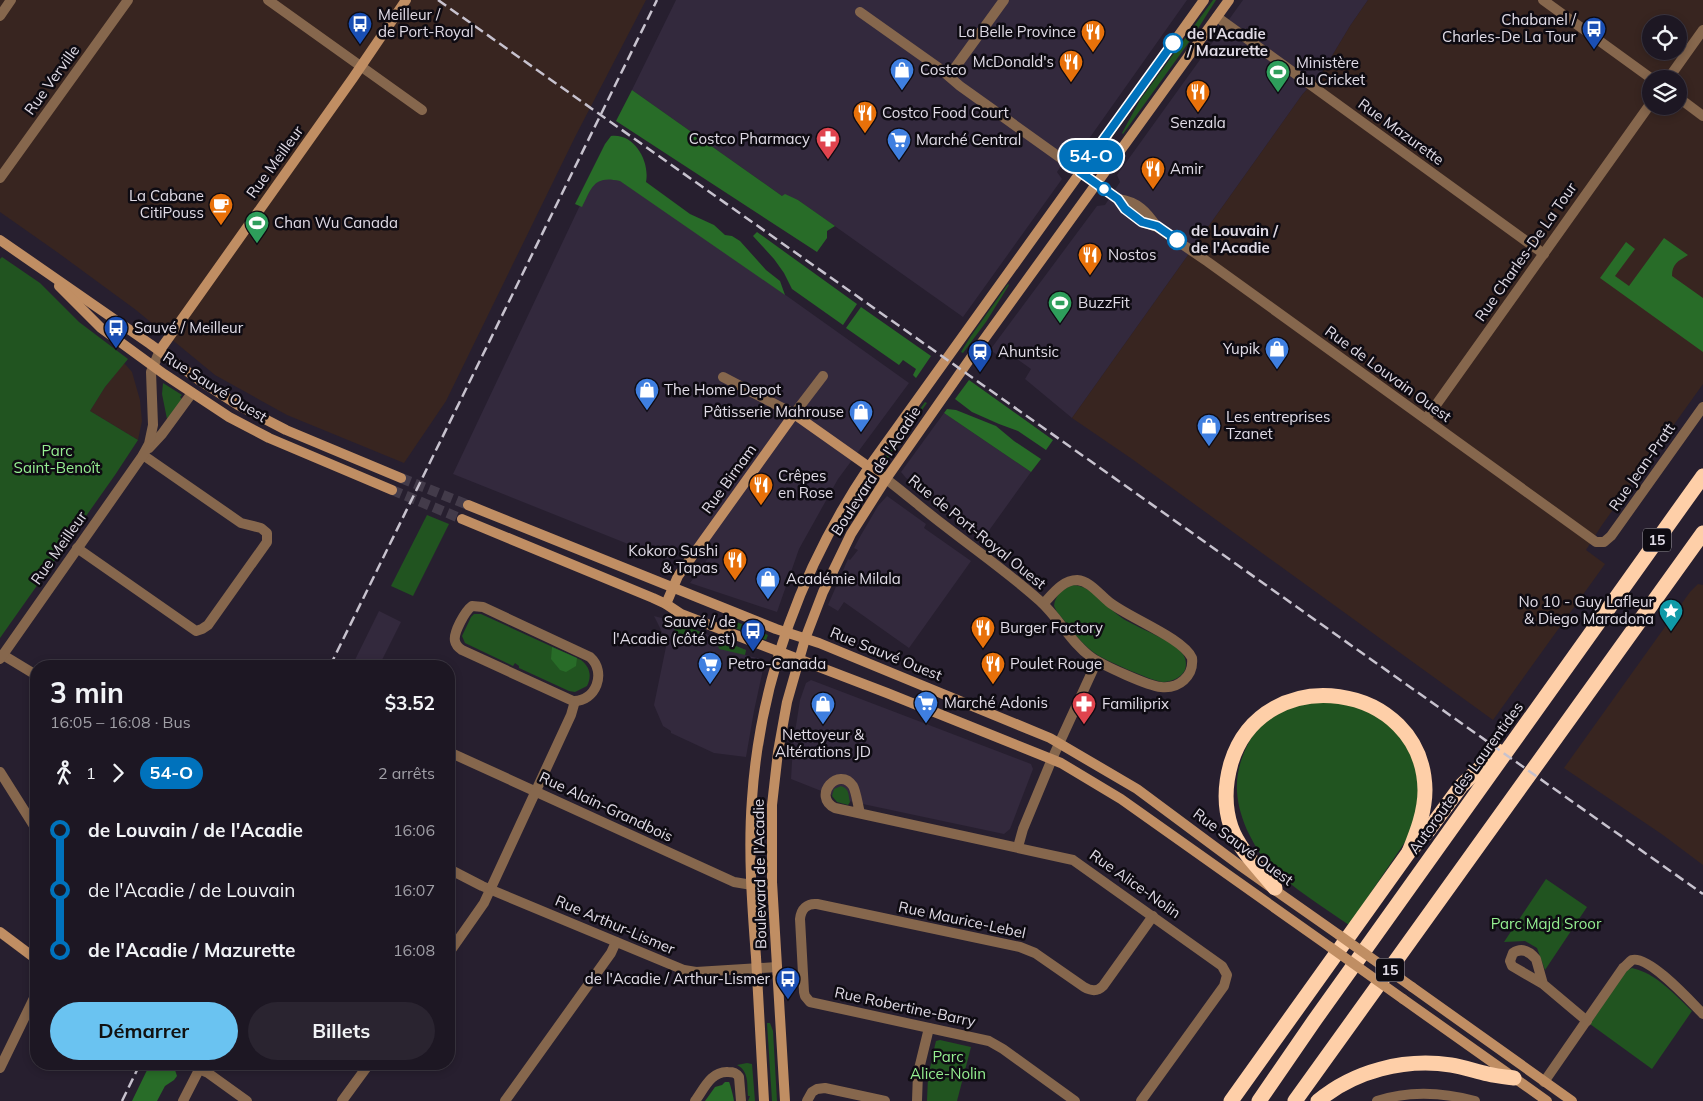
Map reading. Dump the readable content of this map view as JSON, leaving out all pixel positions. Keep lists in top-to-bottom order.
{
  "streets": {
    "highway": ["15", "Autoroute des Laurentides"],
    "main road": [
      "Rue Meilleur",
      "Rue Sauvé Ouest",
      "Boulevard de l'Acadie",
      "Rue Birnam",
      "Rue de Port-Royal Ouest"
    ],
    "street": [
      "Rue Verville",
      "Rue Mazurette",
      "Rue Charles-De La Tour",
      "Rue de Louvain Ouest",
      "Rue Jean-Pratt",
      "Rue Alain-Grandbois",
      "Rue Alice-Nolin",
      "Rue Maurice-Lebel",
      "Rue Arthur-Lismer",
      "Rue Robertine-Barry"
    ]
  },
  "crossings": [
    ["Rue Mazurette", "Rue Charles-De La Tour"],
    ["Rue Mazurette", "Boulevard de l'Acadie"],
    ["Rue Meilleur", "Rue Sauvé Ouest"],
    ["Rue Charles-De La Tour", "Rue de Louvain Ouest"],
    ["Rue de Louvain Ouest", "Rue Jean-Pratt"],
    ["Rue de Louvain Ouest", "Boulevard de l'Acadie"],
    ["Rue Sauvé Ouest", "Boulevard de l'Acadie"],
    ["Rue Sauvé Ouest", "Rue Birnam"],
    ["Boulevard de l'Acadie", "Rue de Port-Royal Ouest"],
    ["Boulevard de l'Acadie", "Rue Alain-Grandbois"],
    ["Boulevard de l'Acadie", "Rue Arthur-Lismer"],
    ["Rue Birnam", "Rue de Port-Royal Ouest"],
    ["Rue Alice-Nolin", "Rue Maurice-Lebel"],
    ["Rue Maurice-Lebel", "Rue Robertine-Barry"]
  ],
  "parks": ["Parc Saint-Benoît", "Parc Majd Sroor", "Parc Alice-Nolin"],
  "places": {
    "other": ["de l'Acadie / Mazurette", "de Louvain / de l'Acadie"],
    "bus stop": [
      "Meilleur / de Port-Royal",
      "Chabanel / Charles-De La Tour",
      "Sauvé / Meilleur",
      "Sauvé / de l'Acadie (côté est)",
      "de l'Acadie / Arthur-Lismer"
    ],
    "restaurant": [
      "La Belle Province",
      "McDonald's",
      "Senzala",
      "Costco Food Court",
      "Amir",
      "Nostos",
      "Crêpes en Rose",
      "Kokoro Sushi & Tapas",
      "Burger Factory",
      "Poulet Rouge"
    ],
    "shop": [
      "Costco",
      "Yupik",
      "The Home Depot",
      "Pâtisserie Mahrouse",
      "Les entreprises Tzanet",
      "Académie Milala",
      "Nettoyeur & Altérations JD"
    ],
    "sports": ["Ministère du Cricket", "Chan Wu Canada", "BuzzFit"],
    "pharmacy": ["Costco Pharmacy", "Familiprix"],
    "supermarket": ["Marché Central", "Petro-Canada", "Marché Adonis"],
    "cafe": ["La Cabane CitiPouss"],
    "station": ["Ahuntsic"],
    "place": ["No 10 - Guy Lafleur & Diego Maradona"]
  },
  "lines": ["bus line 54-O"],
  "page": {
    "on_map": "54-O",
    "heading": ["3 min", "16:05 – 16:08 · Bus", "$3.52"],
    "legs": ["1", "54-O", "2 arrêts"],
    "list": [
      {
        "name": "de Louvain / de l'Acadie",
        "value": "16:06"
      },
      {
        "name": "de l'Acadie / de Louvain",
        "value": "16:07"
      },
      {
        "name": "de l'Acadie / Mazurette",
        "value": "16:08"
      }
    ],
    "buttons": ["Démarrer", "Billets"]
  }
}
